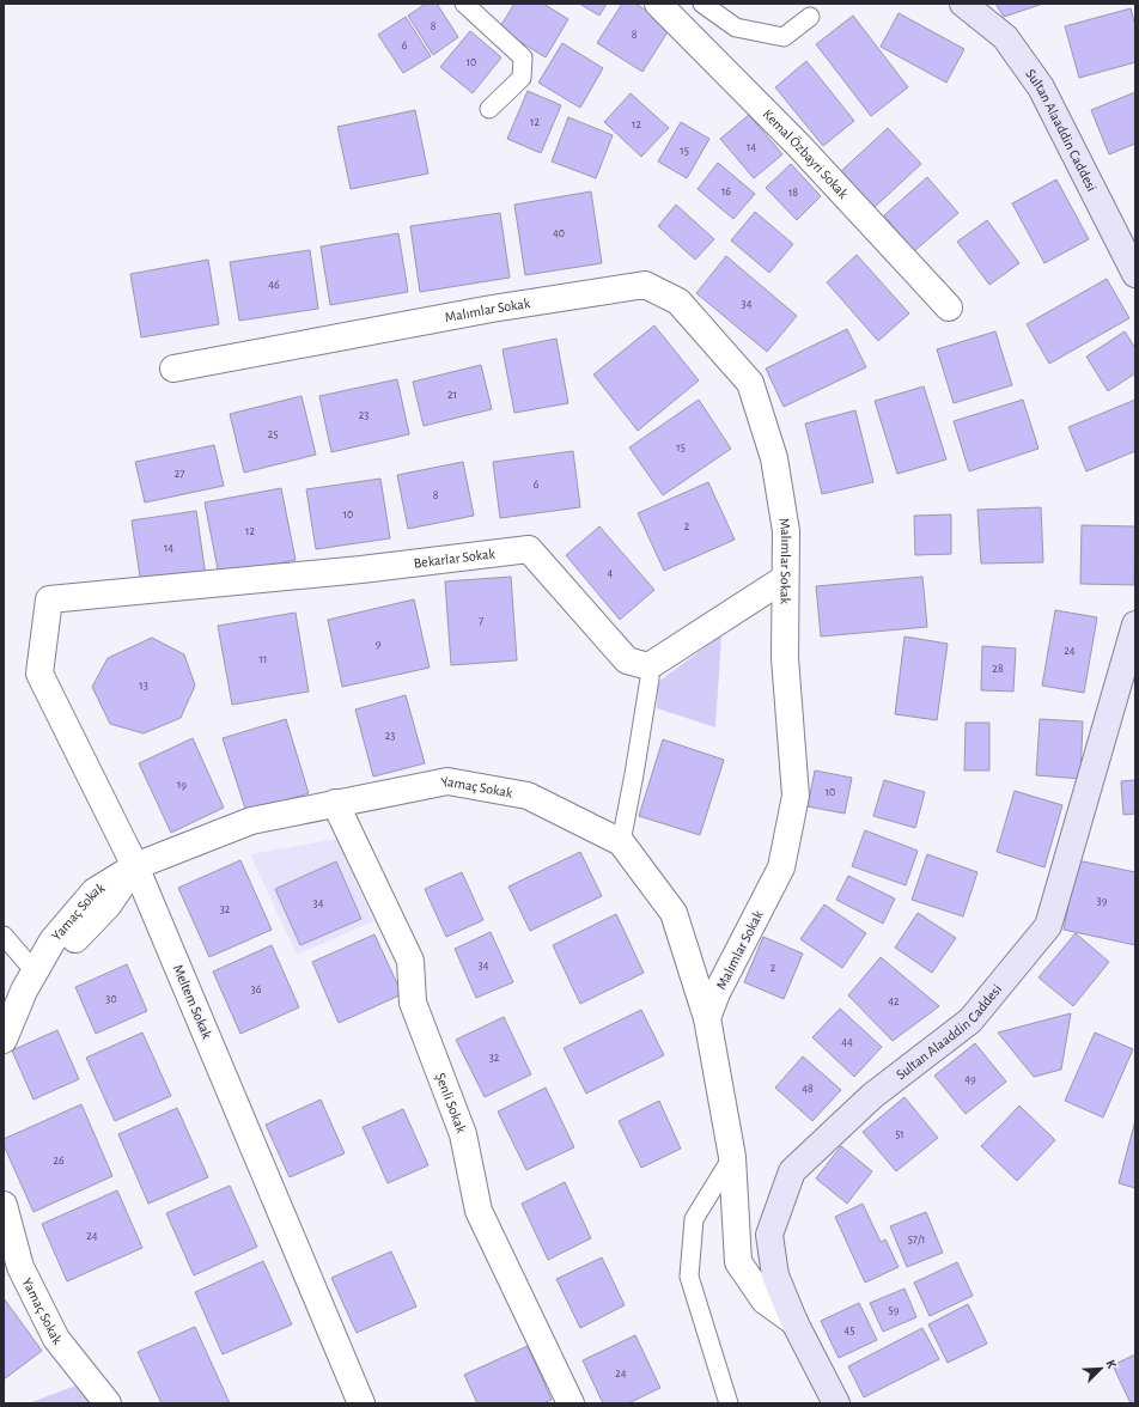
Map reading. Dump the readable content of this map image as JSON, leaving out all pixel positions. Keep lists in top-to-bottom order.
{
  "streets": {
    "street": [
      "Sultan Alaaddin Caddesi",
      "Kemal Özbayri Sokak",
      "Malımlar Sokak",
      "Bekarlar Sokak",
      "Yamaç Sokak",
      "Meltem Sokak",
      "Şenli Sokak"
    ]
  },
  "crossings": [
    ["Malımlar Sokak", "Yamaç Sokak"],
    ["Bekarlar Sokak", "Meltem Sokak"],
    ["Yamaç Sokak", "Meltem Sokak"],
    ["Yamaç Sokak", "Şenli Sokak"]
  ],
  "house_numbers": [
    "8",
    "8",
    "6",
    "10",
    "12",
    "12",
    "14",
    "15",
    "16",
    "18",
    "40",
    "46",
    "34",
    "21",
    "23",
    "25",
    "15",
    "27",
    "6",
    "8",
    "10",
    "2",
    "12",
    "14",
    "4",
    "7",
    "9",
    "24",
    "11",
    "28",
    "13",
    "23",
    "19",
    "10",
    "39",
    "34",
    "32",
    "34",
    "2",
    "36",
    "30",
    "42",
    "44",
    "32",
    "49",
    "48",
    "51",
    "26",
    "24",
    "57/1",
    "59",
    "45",
    "24"
  ],
  "north": "top right"
}
